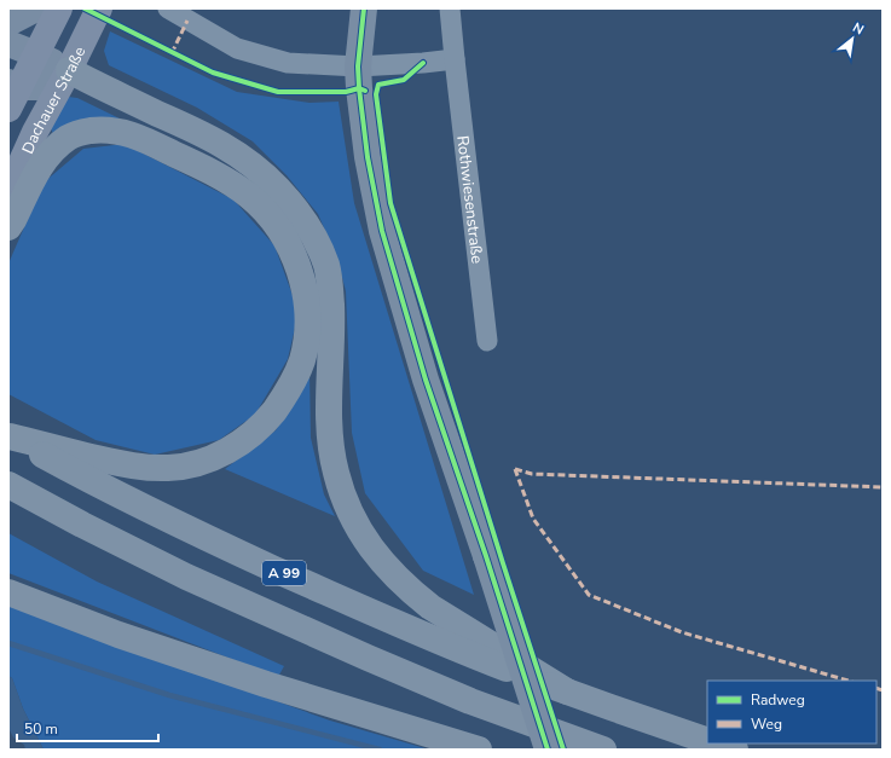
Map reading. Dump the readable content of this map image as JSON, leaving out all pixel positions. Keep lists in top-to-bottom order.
{
  "streets": {
    "highway": ["A 99"],
    "main road": ["Dachauer Straße"],
    "street": ["Rothwiesenstraße"]
  },
  "legend": ["Radweg", "Weg"],
  "scale_bar": "50 m",
  "north": "top right"
}
